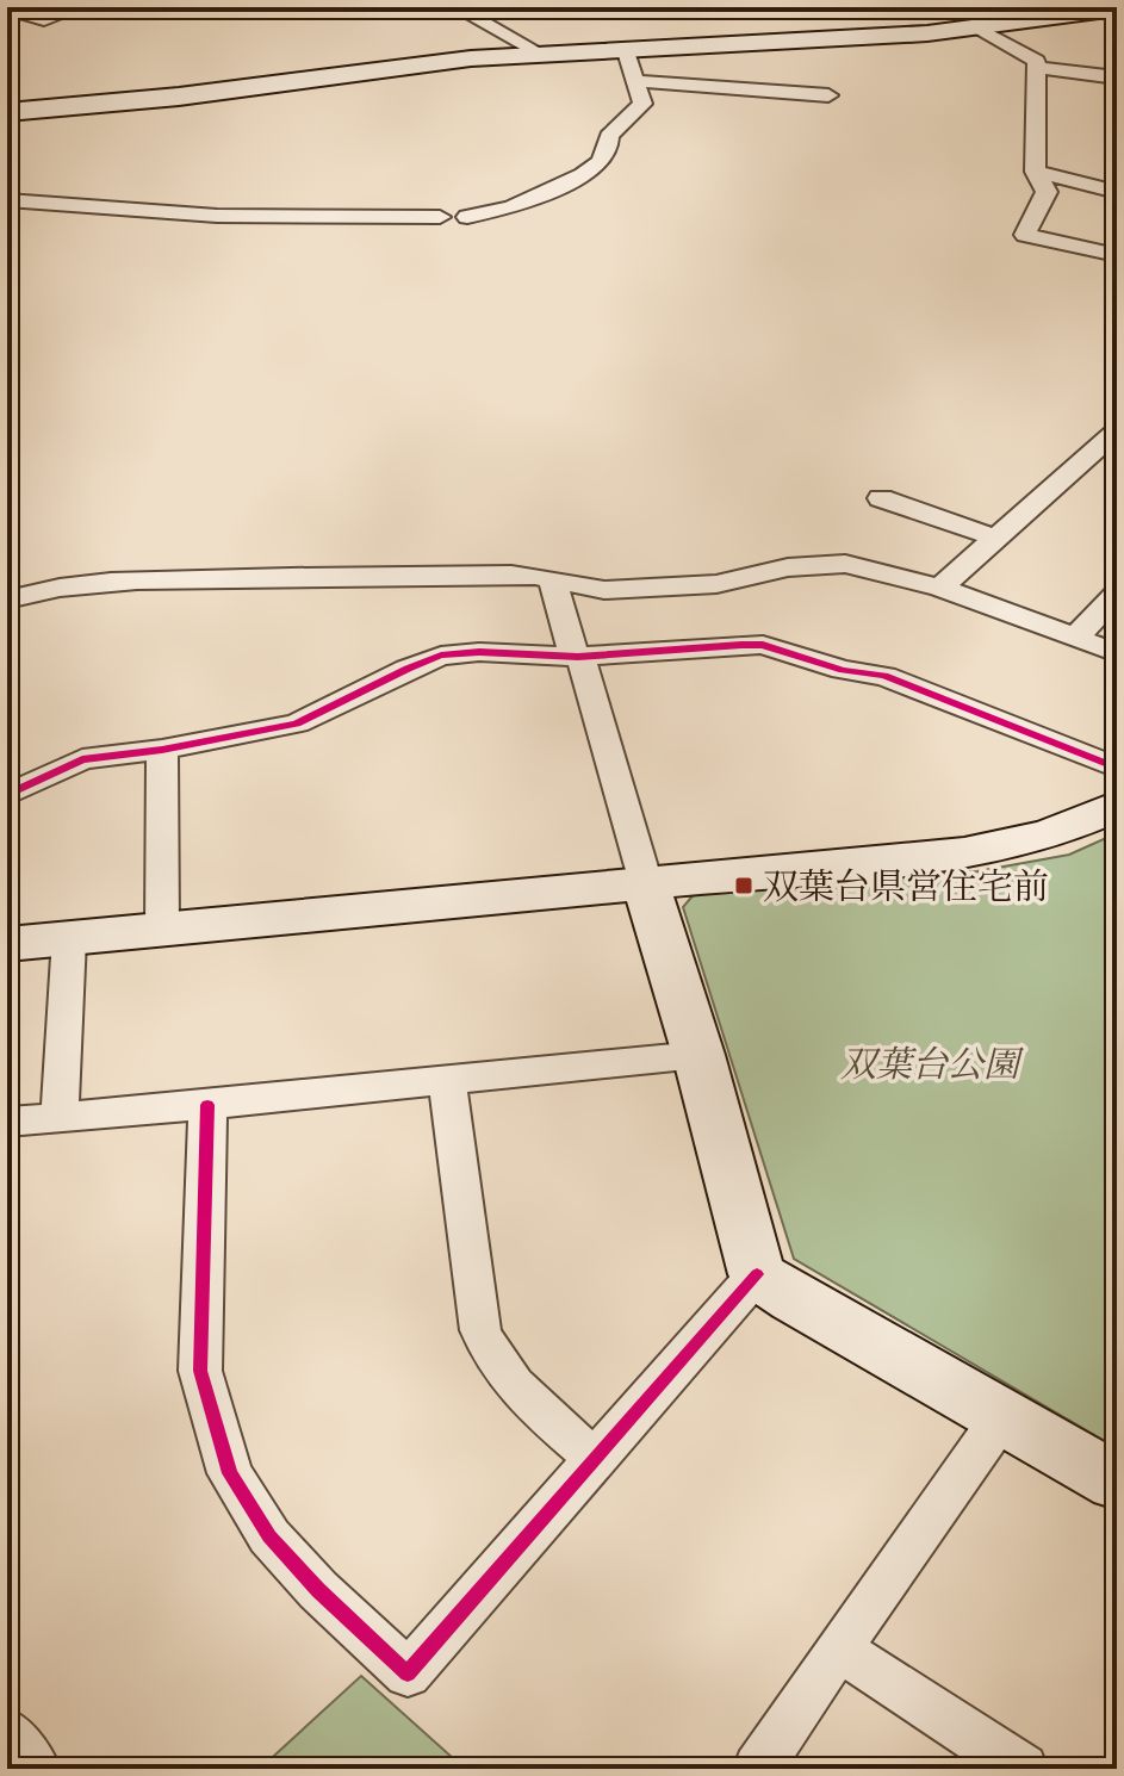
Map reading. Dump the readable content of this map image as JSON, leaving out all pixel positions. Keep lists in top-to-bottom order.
{
  "parks": ["双葉台公園"],
  "places": {
    "transit": ["双葉台県営住宅前"]
  }
}
